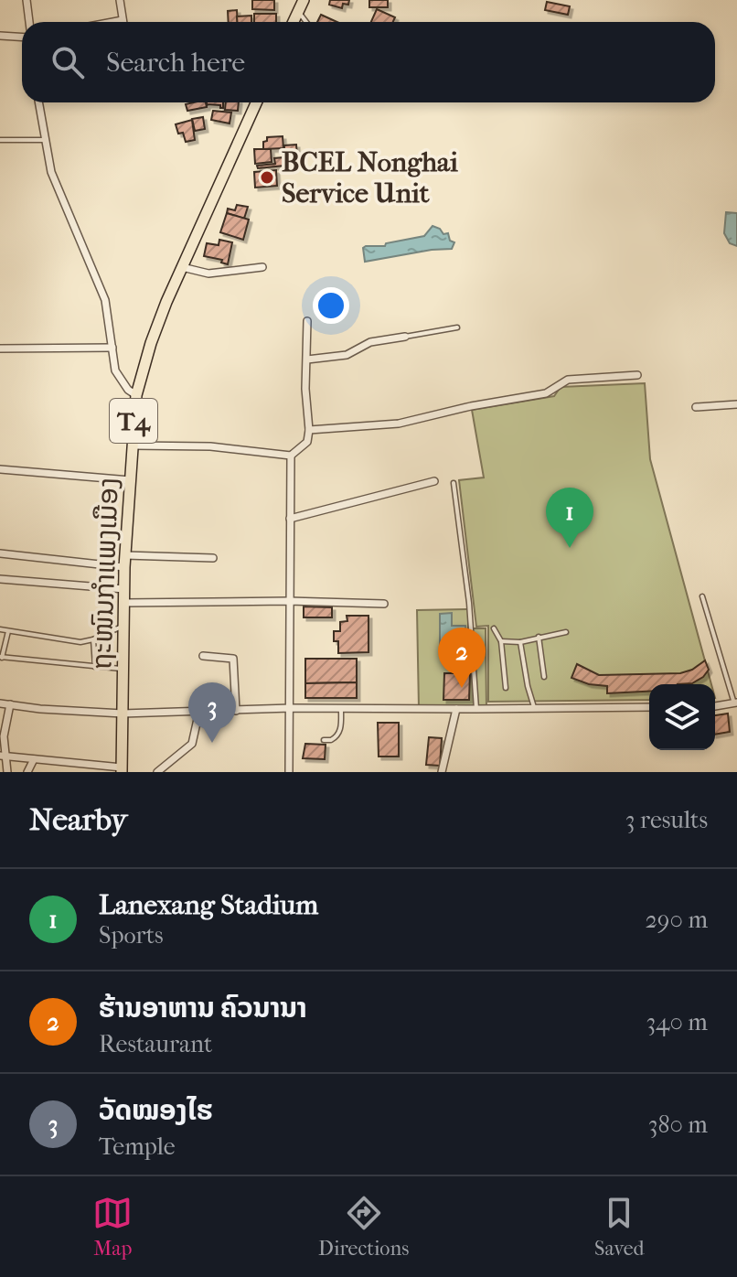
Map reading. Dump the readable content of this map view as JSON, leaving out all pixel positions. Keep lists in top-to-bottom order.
{
  "streets": {
    "main road": ["T4", "ຖະໜົນກຳແພງເມືອງ"]
  },
  "places": ["BCEL Nonghai Service Unit"],
  "page": {
    "search": "Search here",
    "pins": ["1", "2", "3"],
    "heading": ["Nearby", "3 results"],
    "list": [
      {
        "mark": "1",
        "name": "Lanexang Stadium",
        "note": "Sports",
        "value": "290 m"
      },
      {
        "mark": "2",
        "name": "ຮ້ານອາຫານ ຄົວນານາ",
        "note": "Restaurant",
        "value": "340 m"
      },
      {
        "mark": "3",
        "name": "ວັດໝອງໄຮ",
        "note": "Temple",
        "value": "380 m"
      }
    ],
    "nav": ["Map", "Directions", "Saved"]
  }
}
